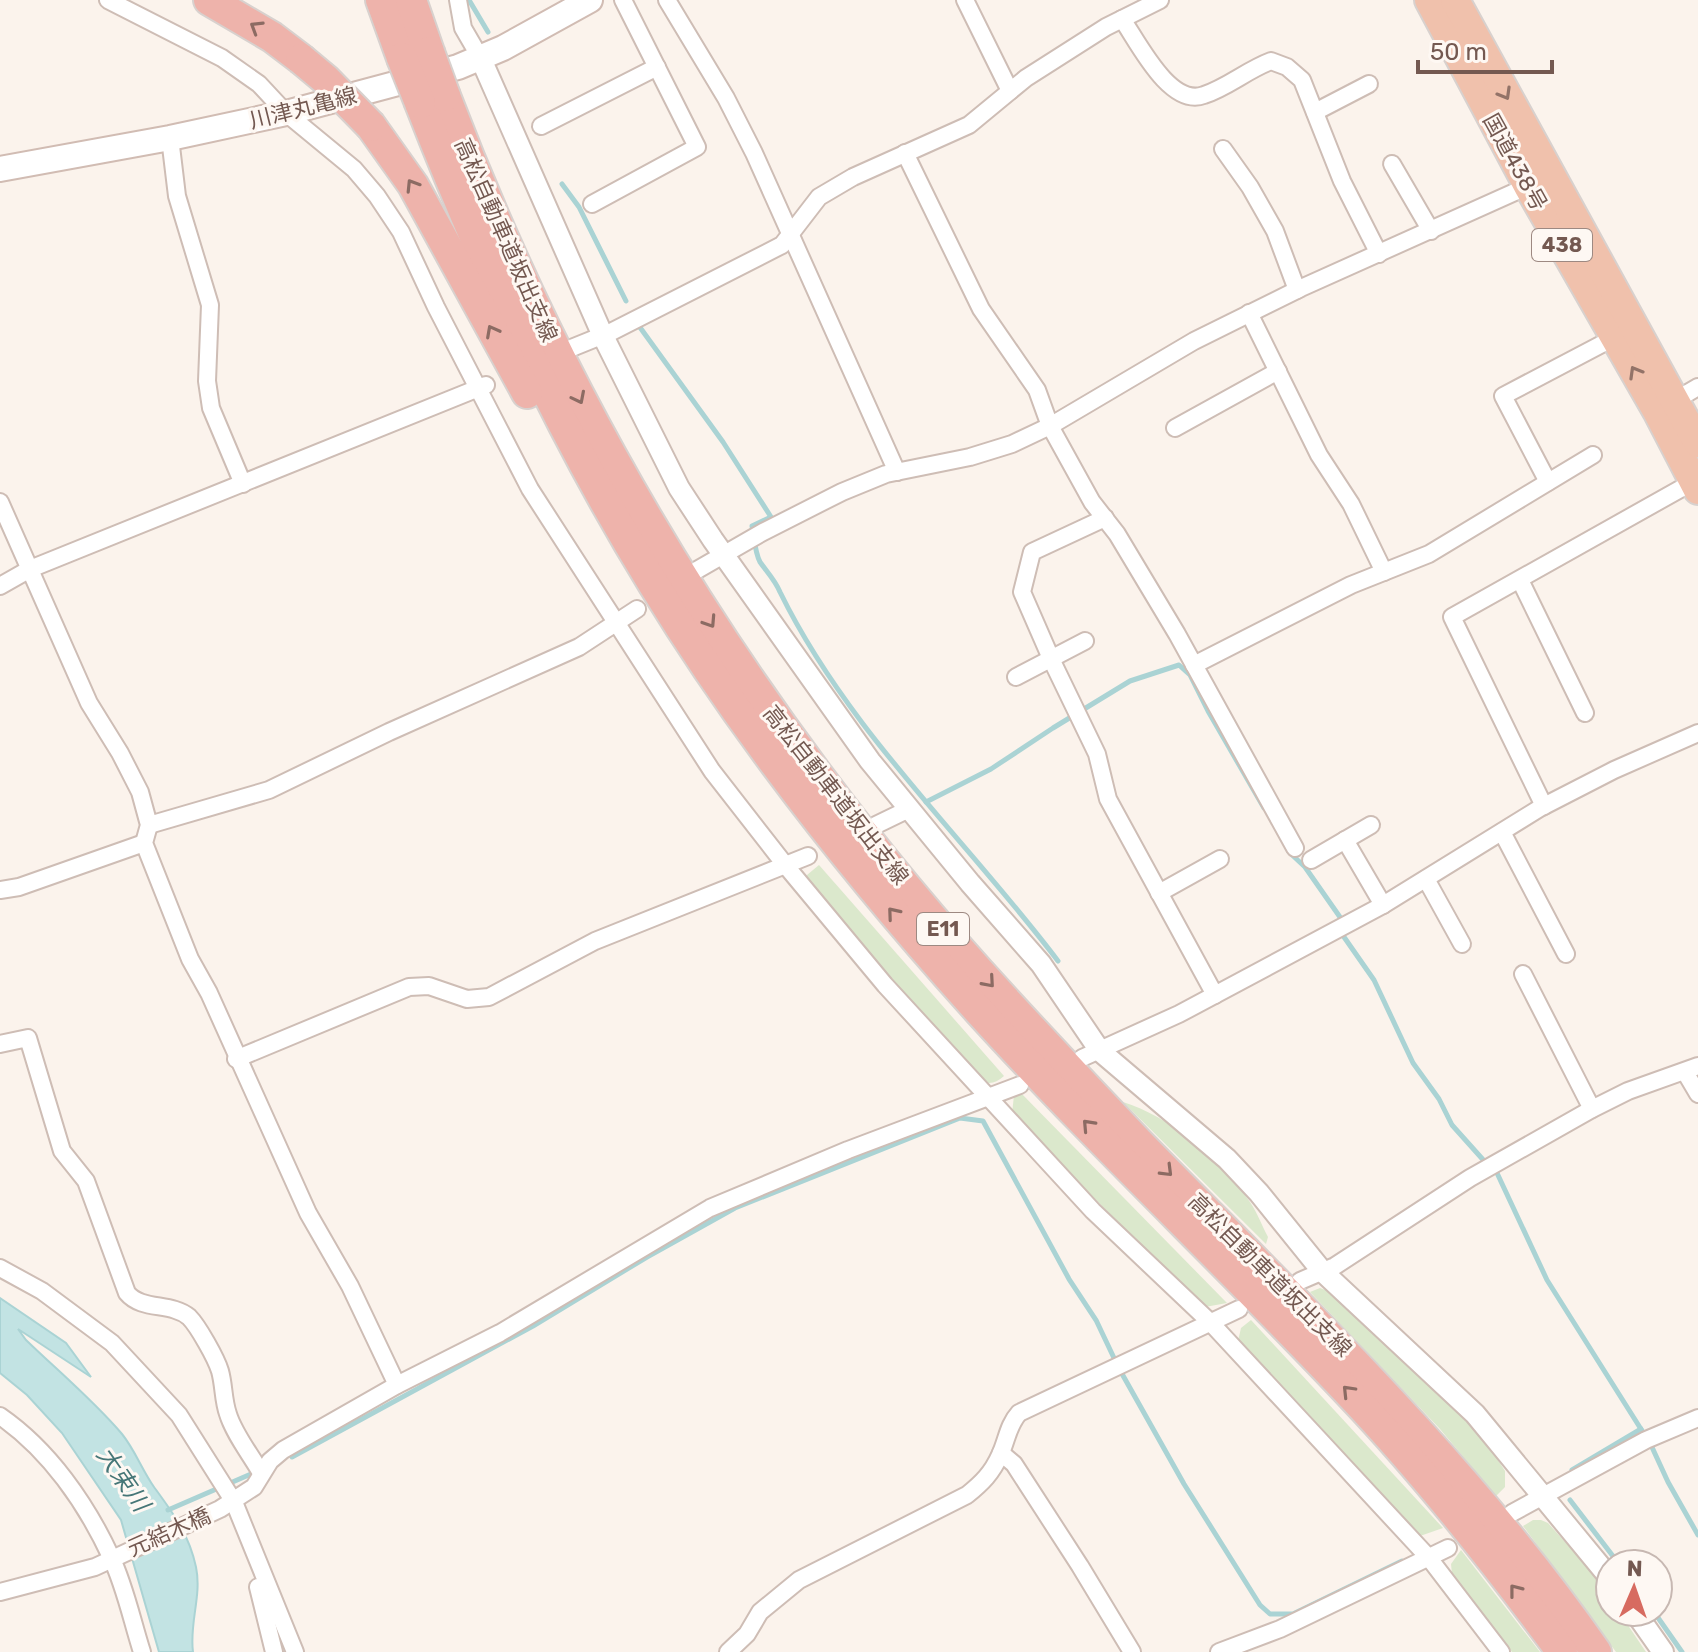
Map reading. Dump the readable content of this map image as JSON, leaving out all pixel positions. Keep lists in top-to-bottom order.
{
  "streets": {
    "highway": [
      "国道438号",
      "高松自動車道坂出支線",
      "438",
      "E11"
    ],
    "main road": ["川津丸亀線"],
    "street": ["元結木橋"]
  },
  "water": ["大束川"],
  "scale_bar": "50 m",
  "north": "top"
}
